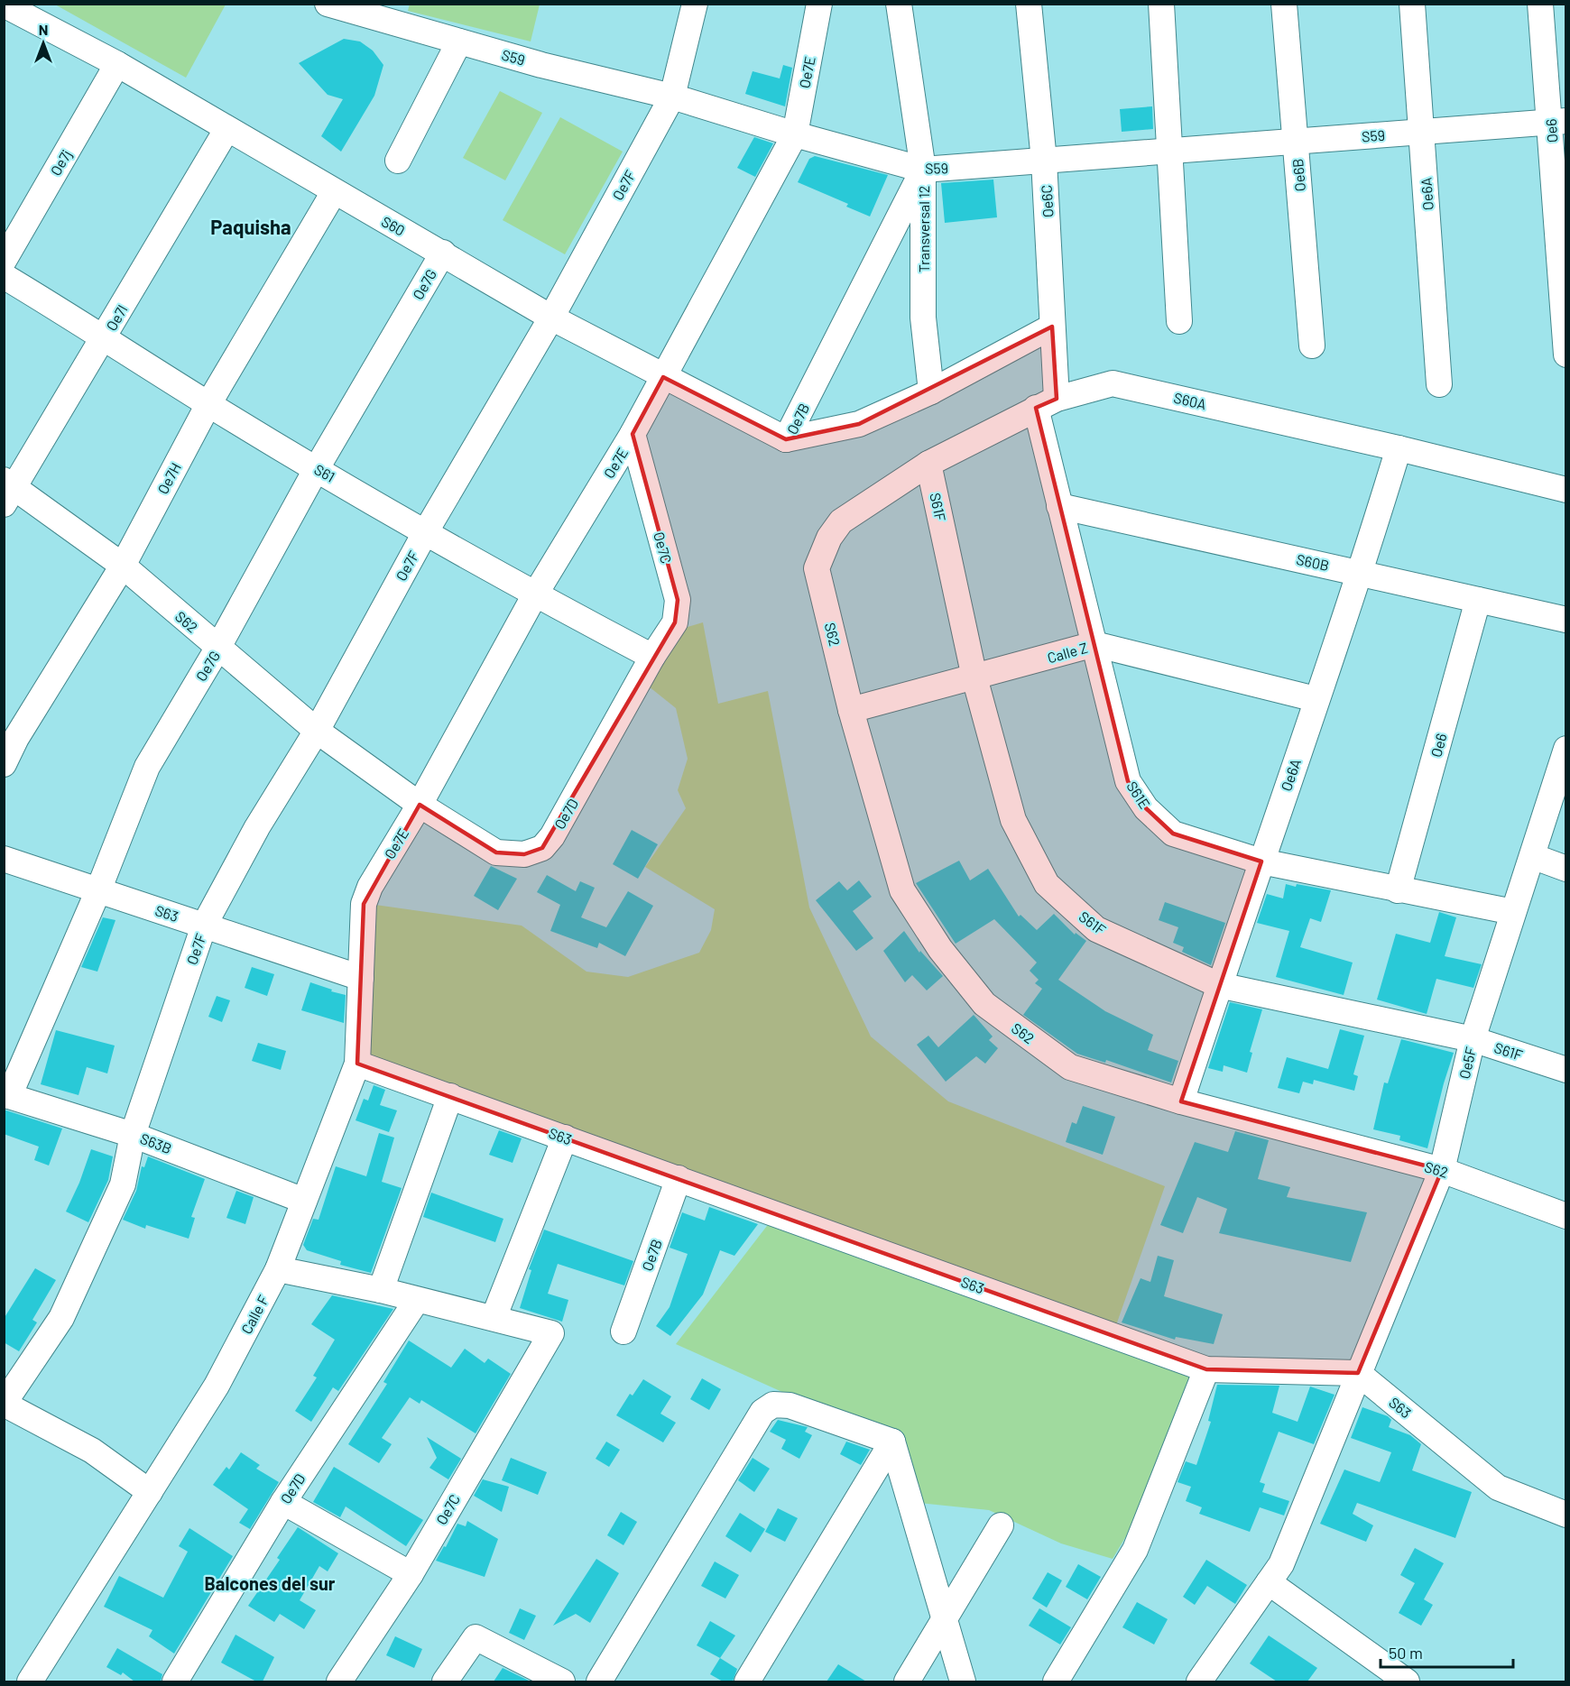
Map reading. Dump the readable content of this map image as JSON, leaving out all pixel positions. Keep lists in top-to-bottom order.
{
  "streets": {
    "street": [
      "S59",
      "Oe7E",
      "Oe6",
      "Oe7j",
      "Oe6B",
      "Oe7F",
      "Oe6A",
      "Oe6C",
      "S60",
      "Transversal 12",
      "Oe7G",
      "Oe7I",
      "S60A",
      "Oe7B",
      "S61",
      "Oe7H",
      "S61F",
      "Oe7C",
      "S60B",
      "S62",
      "Calle Z",
      "S61E",
      "Oe7D",
      "S63",
      "Oe5F",
      "S63B",
      "Calle F"
    ]
  },
  "crossings": [
    ["S59", "Oe7E"],
    ["S59", "Oe6"],
    ["S59", "Oe6B"],
    ["S59", "Oe7F"],
    ["S59", "Oe6A"],
    ["S59", "Oe6C"],
    ["S59", "Transversal 12"],
    ["S59", "Oe7B"],
    ["Oe7E", "S60"],
    ["Oe7E", "S61"],
    ["Oe7E", "Oe7C"],
    ["Oe7E", "S62"],
    ["Oe7E", "Oe7D"],
    ["Oe7E", "Calle F"],
    ["Oe6", "S60B"],
    ["Oe6", "S61E"],
    ["Oe7j", "S60"],
    ["Oe7F", "S60"],
    ["Oe7F", "S61"],
    ["Oe7F", "S62"],
    ["Oe7F", "S63"],
    ["Oe7F", "S63B"],
    ["Oe6A", "S60A"],
    ["Oe6A", "S61F"],
    ["Oe6A", "S60B"],
    ["Oe6A", "S62"],
    ["Oe6A", "Calle Z"],
    ["Oe6A", "S61E"],
    ["Oe6C", "S60A"],
    ["Oe6C", "Oe7B"],
    ["Oe6C", "S61E"],
    ["S60", "Oe7G"],
    ["S60", "Oe7I"],
    ["S60", "Oe7B"],
    ["S60", "Oe7H"],
    ["Transversal 12", "Oe7B"],
    ["Oe7G", "S61"],
    ["Oe7G", "S62"],
    ["Oe7G", "S63"],
    ["Oe7G", "S63B"],
    ["Oe7I", "S61"],
    ["Oe7I", "S62"],
    ["S60A", "S61F"],
    ["S60A", "S62"],
    ["S60A", "S61E"],
    ["Oe7B", "S63"],
    ["S61", "Oe7H"],
    ["S61", "Oe7C"],
    ["S61", "Oe7D"],
    ["Oe7H", "S62"],
    ["S61F", "Calle Z"],
    ["S61F", "Oe5F"],
    ["Oe7C", "Oe7D"],
    ["S60B", "S61E"],
    ["S62", "Calle Z"],
    ["S62", "Oe7D"],
    ["S62", "Oe5F"],
    ["Calle Z", "S61E"],
    ["S61E", "Oe5F"],
    ["S63", "Oe5F"],
    ["S63", "Calle F"],
    ["S63B", "Calle F"]
  ],
  "districts": ["Paquisha", "Balcones del sur"],
  "scale_bar": "50 m",
  "north": "top"
}
